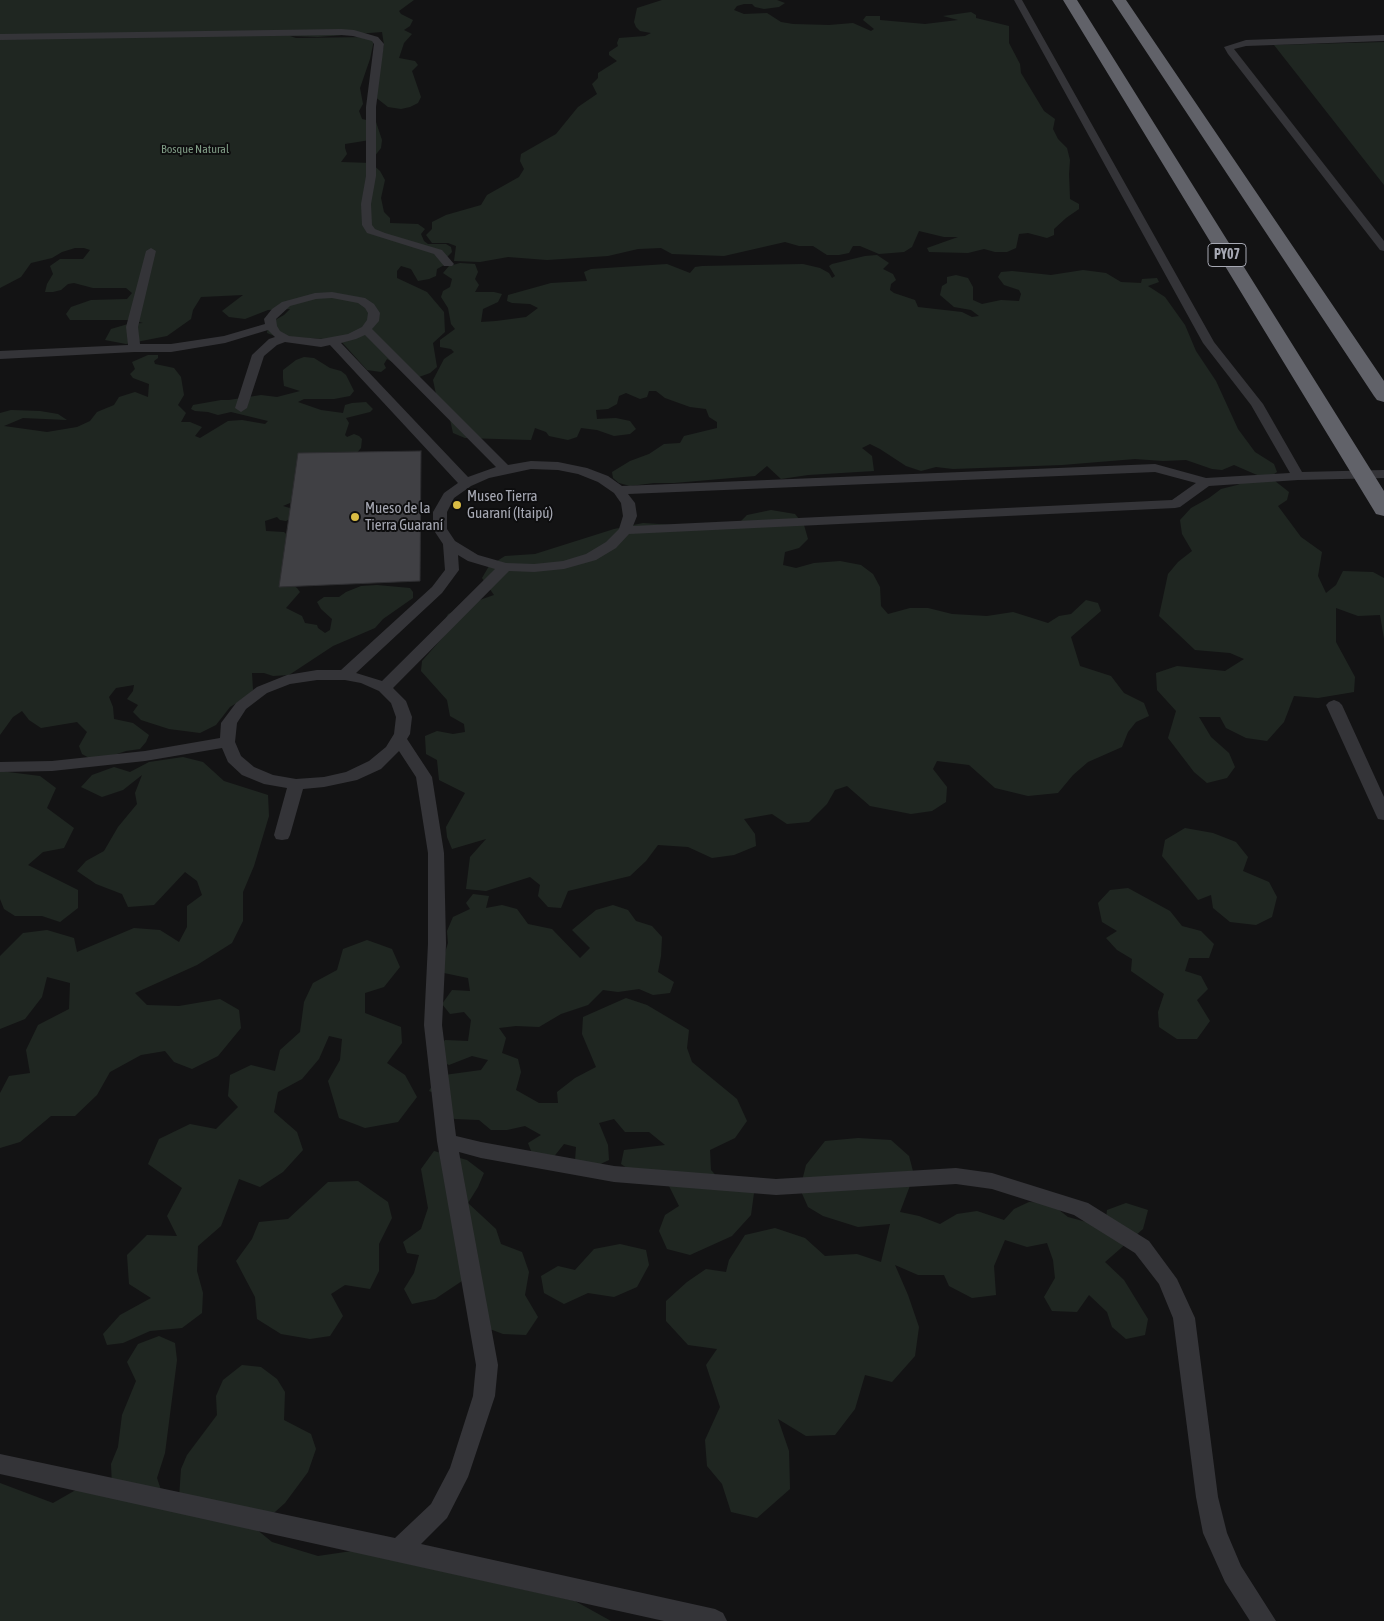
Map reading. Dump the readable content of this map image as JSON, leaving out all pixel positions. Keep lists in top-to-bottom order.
{
  "streets": {
    "highway": ["PY07"]
  },
  "parks": ["Bosque Natural"],
  "places": ["Museo Tierra Guaraní (Itaipú)", "Mueso de la Tierra Guaraní"]
}
